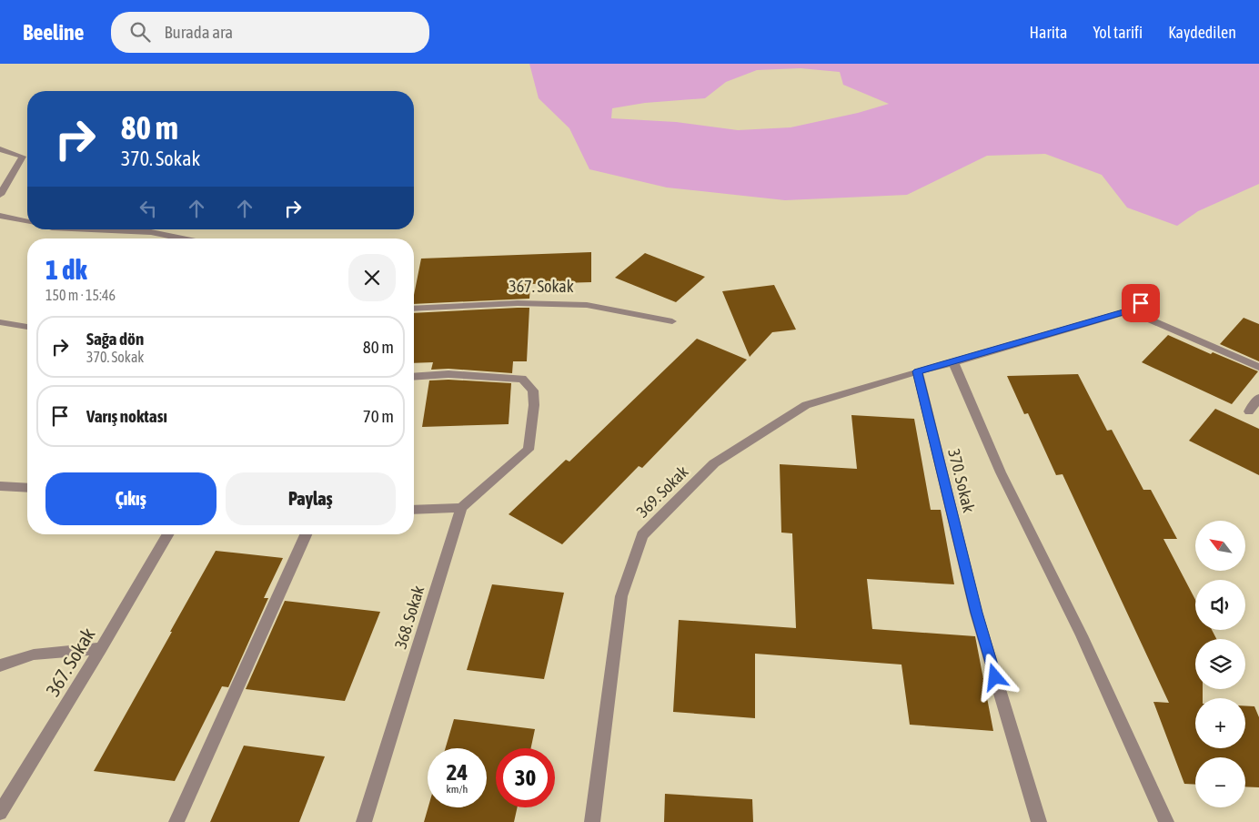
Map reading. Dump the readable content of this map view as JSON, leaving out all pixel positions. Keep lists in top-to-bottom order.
{
  "streets": {
    "street": [
      "367. Sokak",
      "370. Sokak",
      "369. Sokak",
      "368. Sokak"
    ]
  },
  "crossings": [
    ["370. Sokak", "369. Sokak"]
  ],
  "north": "top left",
  "page": {
    "header": "Beeline",
    "search": "Burada ara",
    "nav": ["Harita", "Yol tarifi", "Kaydedilen"],
    "turn": ["80 m", "370. Sokak"],
    "heading": ["1 dk", "150 m · 15:46"],
    "list": [
      {
        "name": "Sağa dön",
        "note": "370. Sokak",
        "value": "80 m"
      },
      {
        "name": "Varış noktası",
        "value": "70 m"
      }
    ],
    "buttons": ["Çıkış", "Paylaş"],
    "map_buttons": ["+", "−"],
    "speed": "24 km/h",
    "limit": "30"
  }
}
